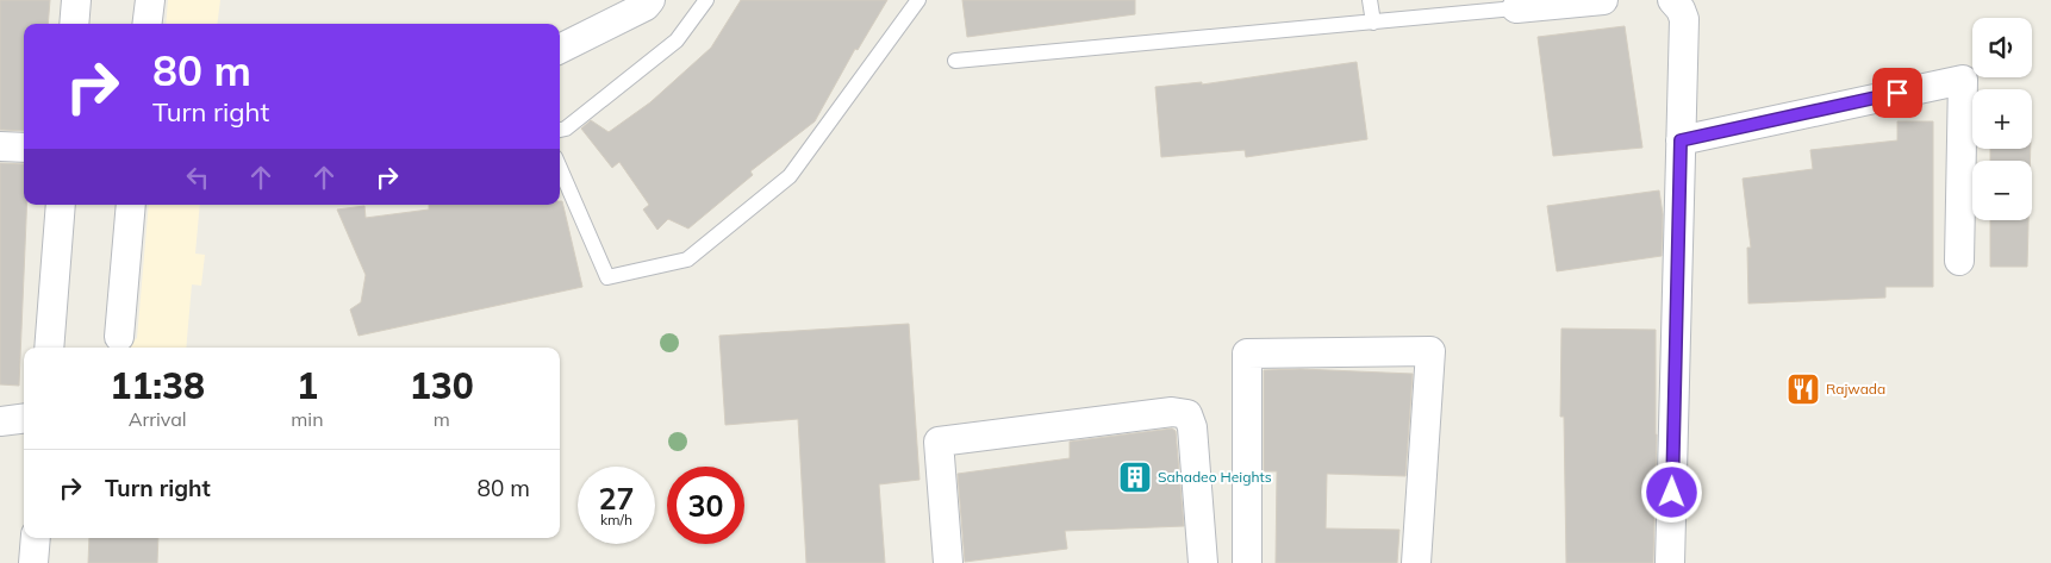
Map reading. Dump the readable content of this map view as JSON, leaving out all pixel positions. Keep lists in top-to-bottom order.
{
  "places": {
    "restaurant": ["Rajwada"],
    "building": ["Sahadeo Heights"]
  },
  "page": {
    "map_buttons": ["+", "−"],
    "turn": ["80 m", "Turn right"],
    "eta": [
      "11:38",
      "Arrival",
      "1",
      "min",
      "130",
      "m"
    ],
    "list": [
      {
        "name": "Turn right",
        "value": "80 m"
      }
    ],
    "speed": "27 km/h",
    "limit": "30"
  }
}
